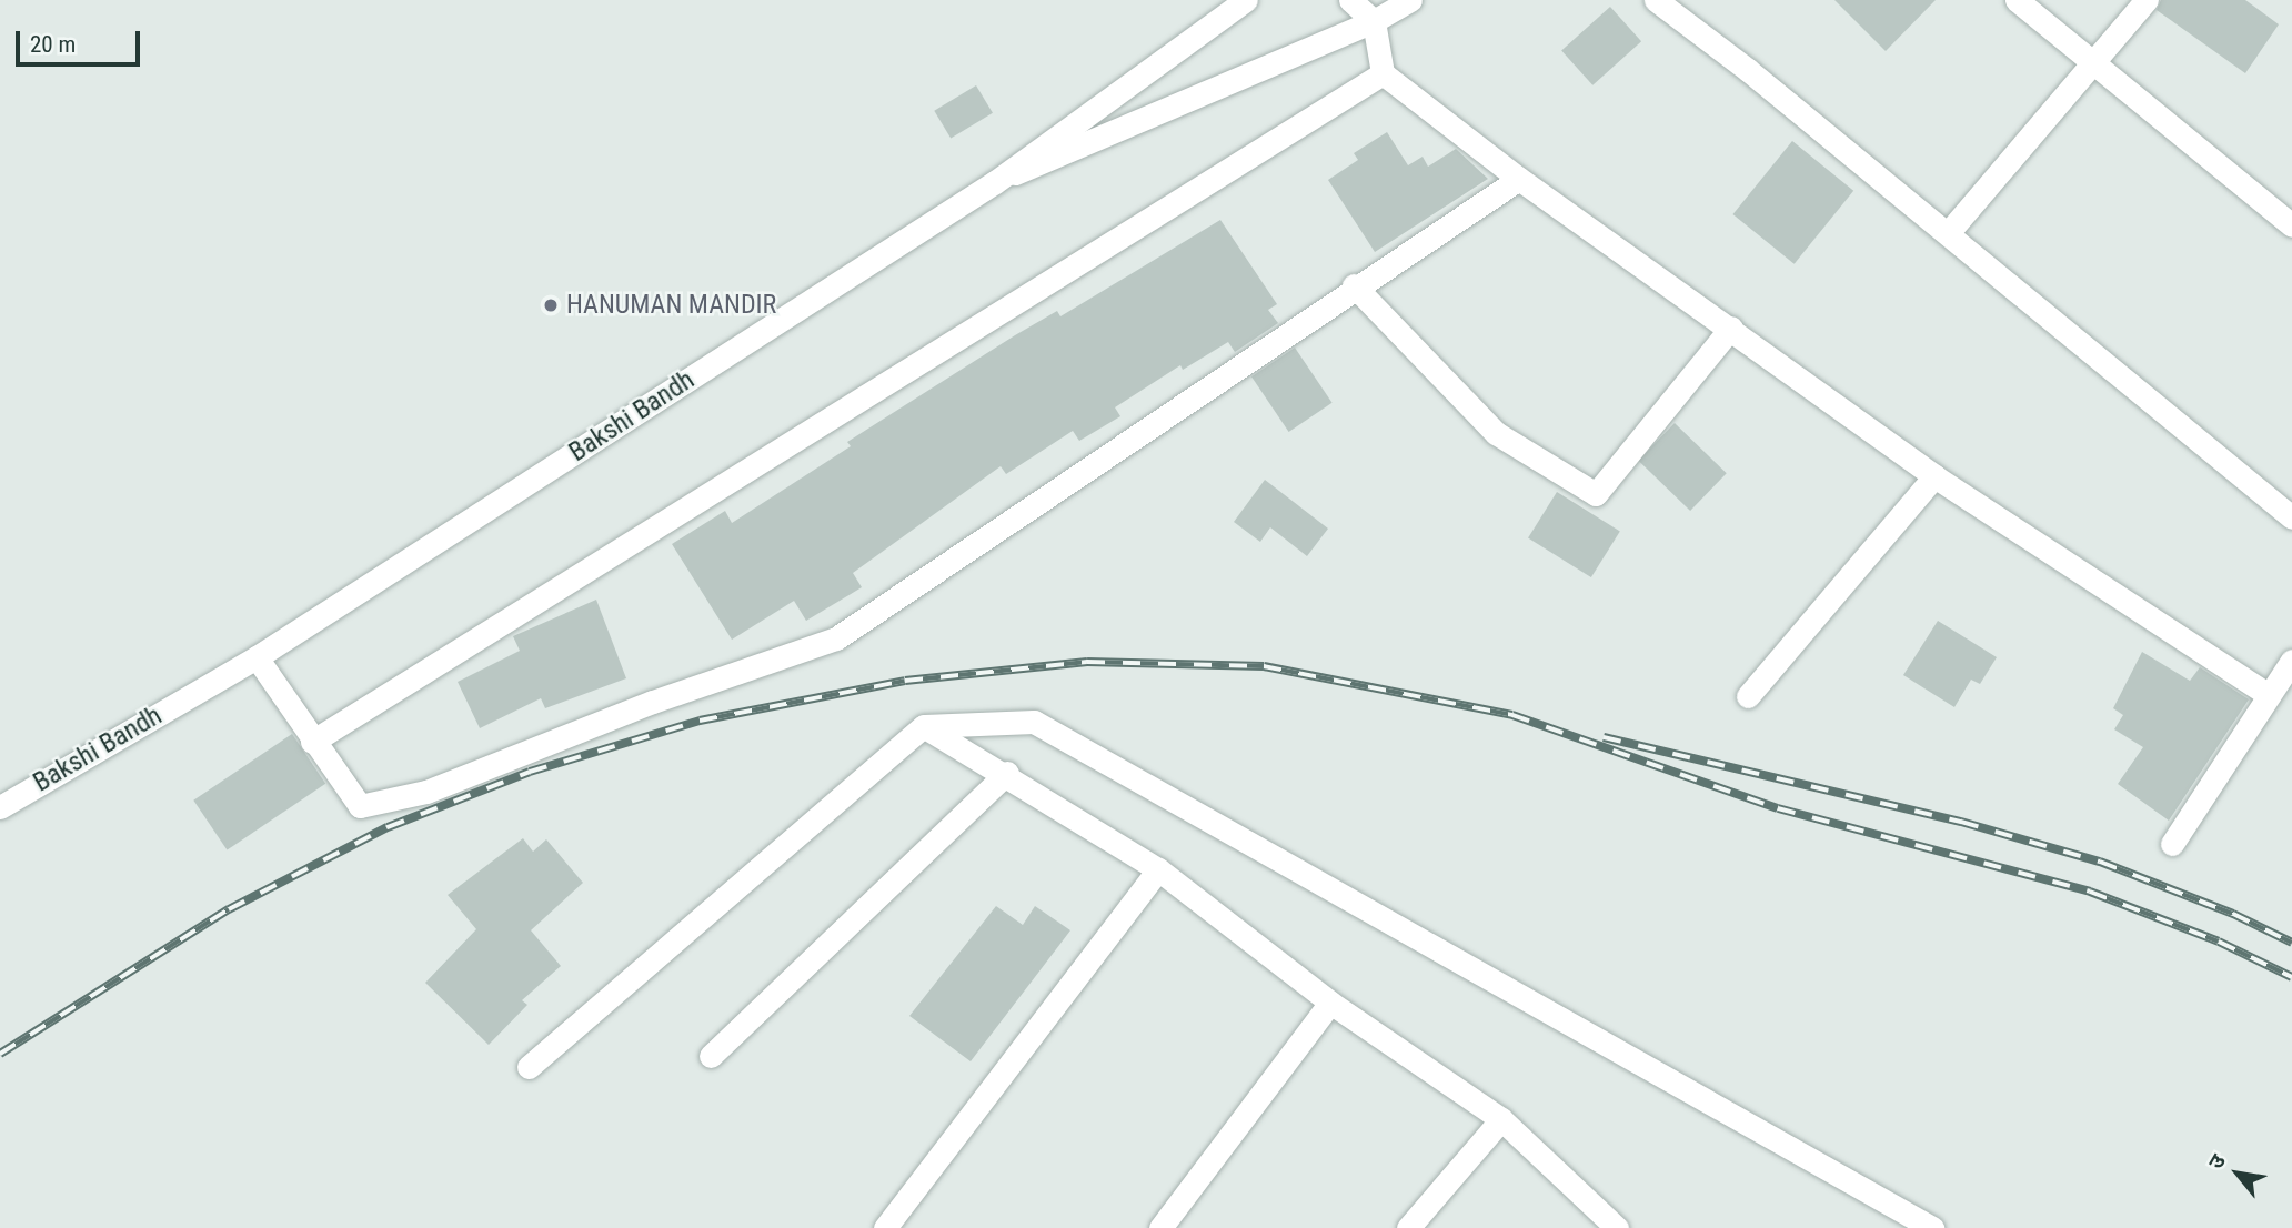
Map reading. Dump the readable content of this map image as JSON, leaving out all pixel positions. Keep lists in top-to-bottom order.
{
  "streets": {
    "street": ["Bakshi Bandh"]
  },
  "places": ["HANUMAN MANDIR"],
  "scale_bar": "20 m",
  "north": "top left"
}
